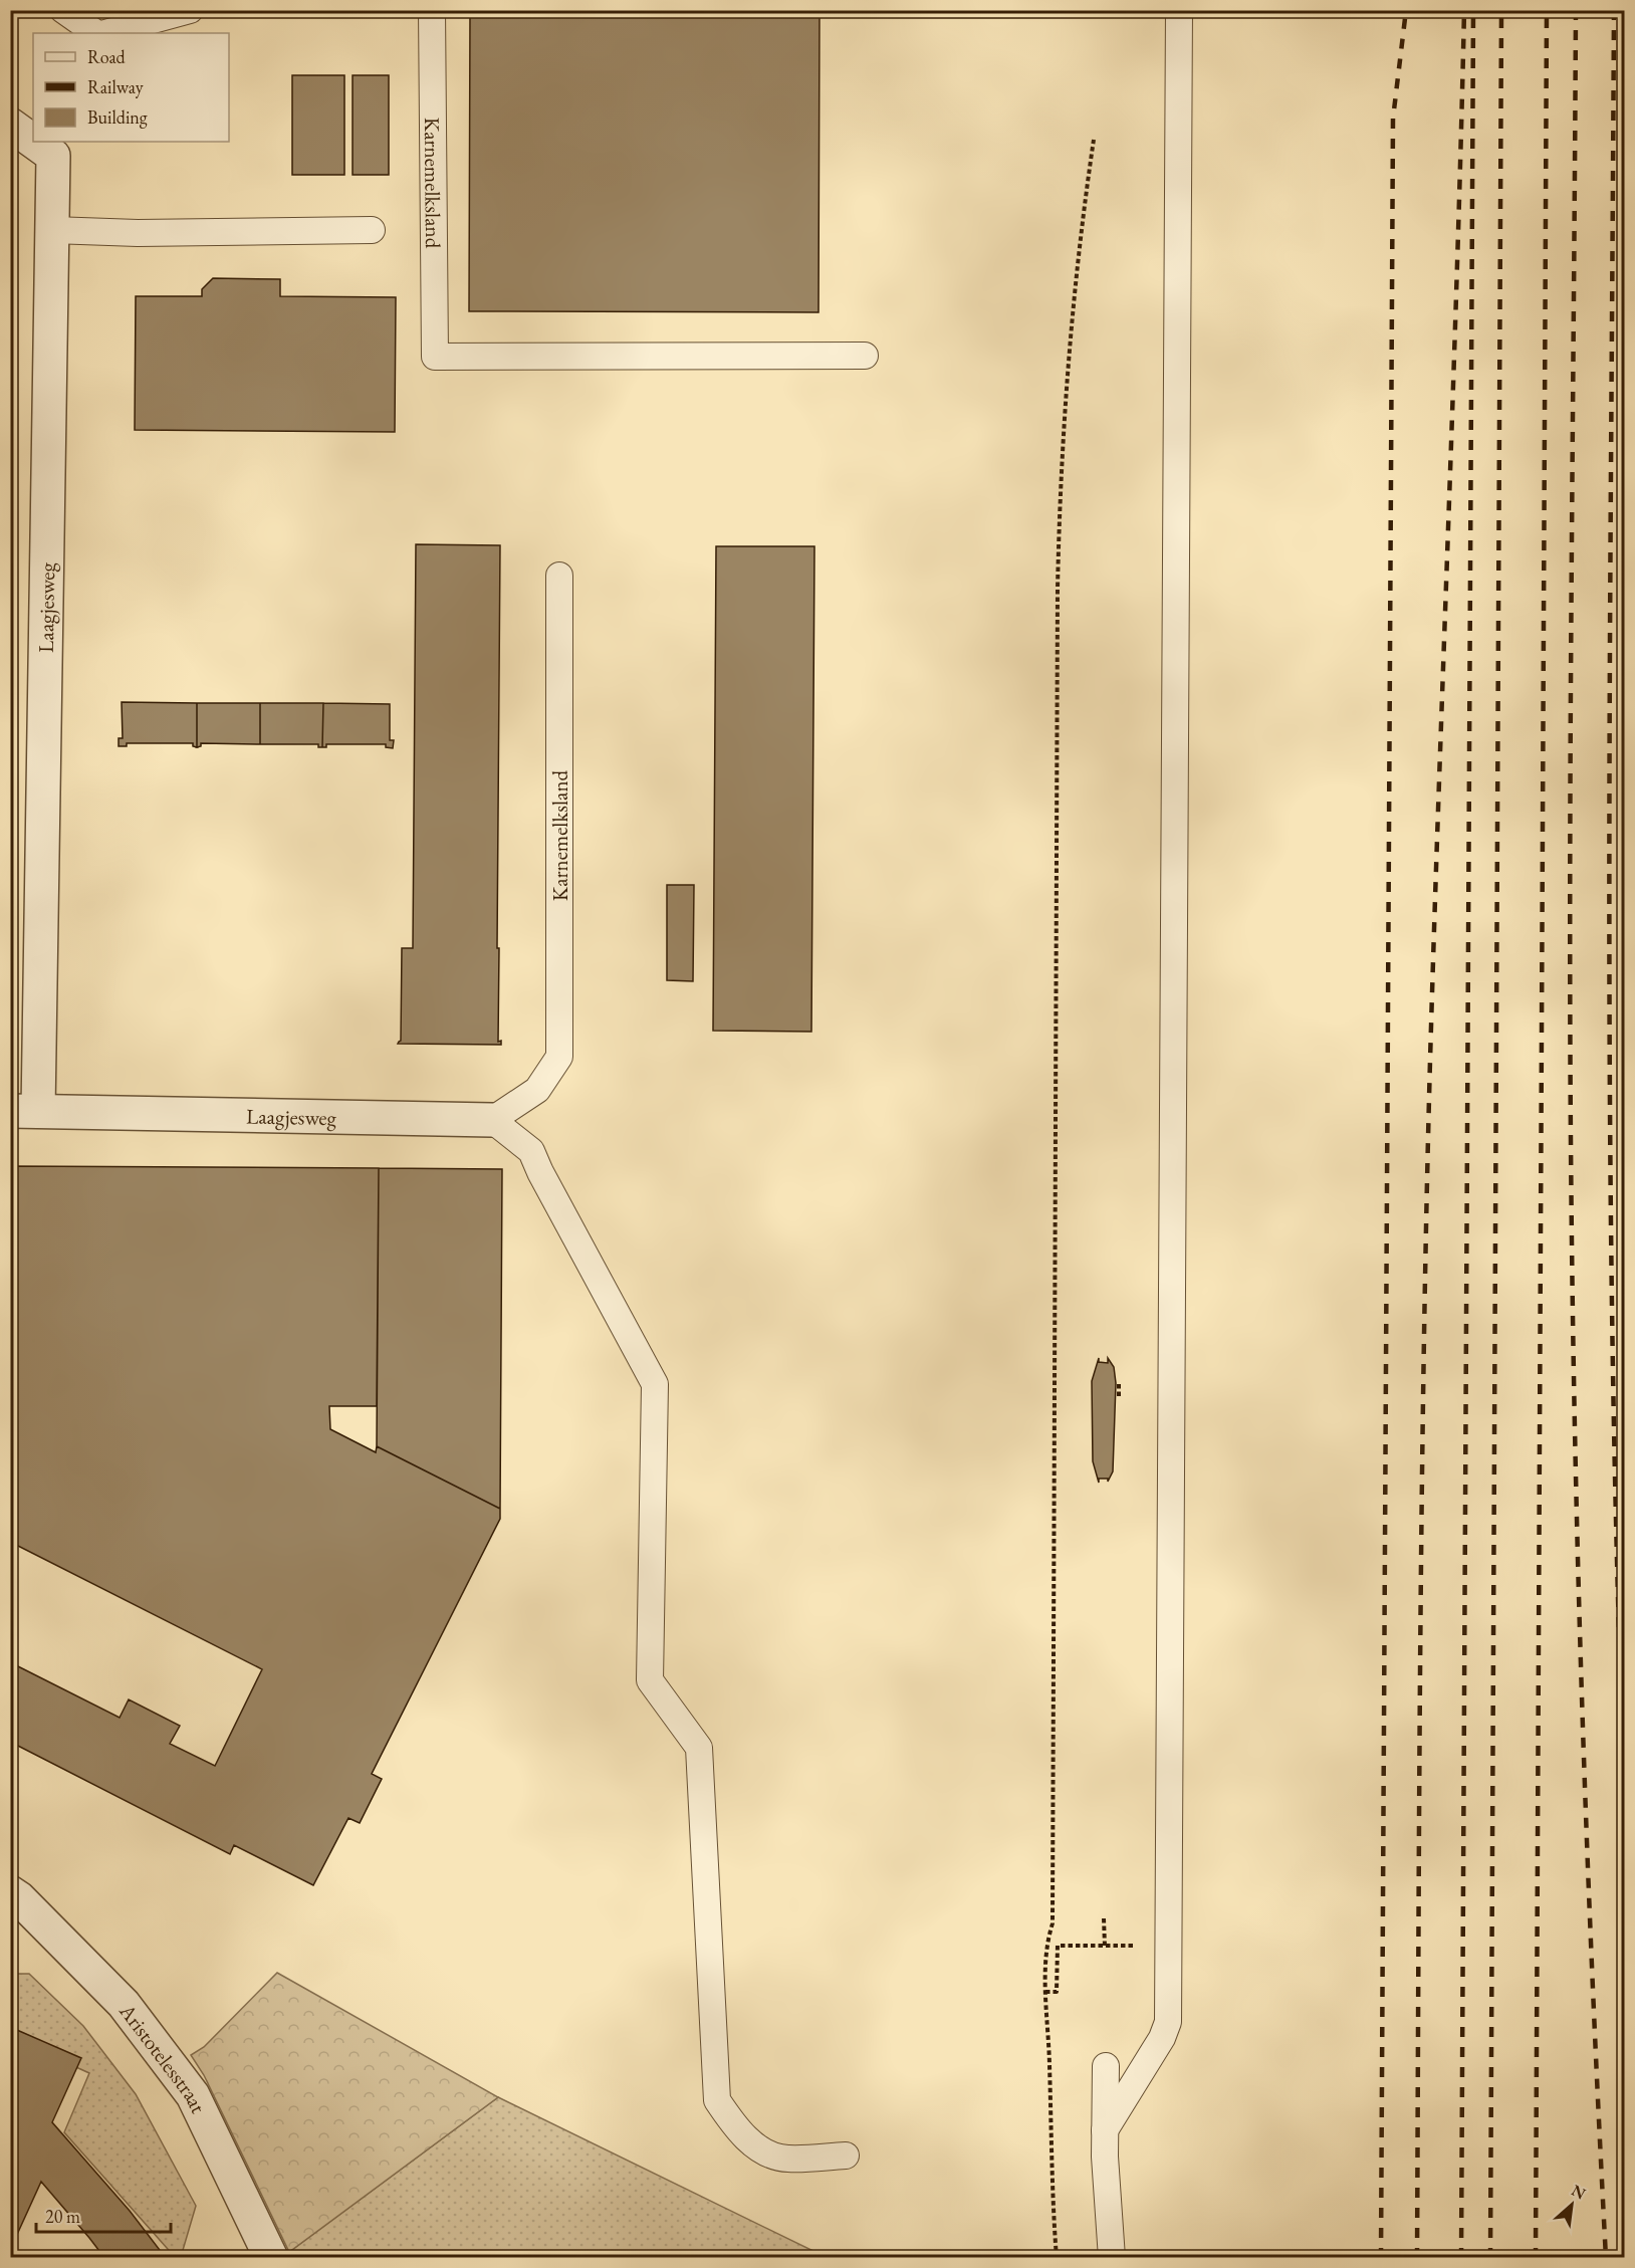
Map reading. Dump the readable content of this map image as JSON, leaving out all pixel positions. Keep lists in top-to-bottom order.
{
  "streets": {
    "street": ["Laagjesweg", "Aristotelesstraat"],
    "lane": ["Karnemelksland"]
  },
  "crossings": [
    ["Karnemelksland", "Laagjesweg"]
  ],
  "legend": ["Road", "Railway", "Building"],
  "scale_bar": "20 m",
  "north": "top right"
}
